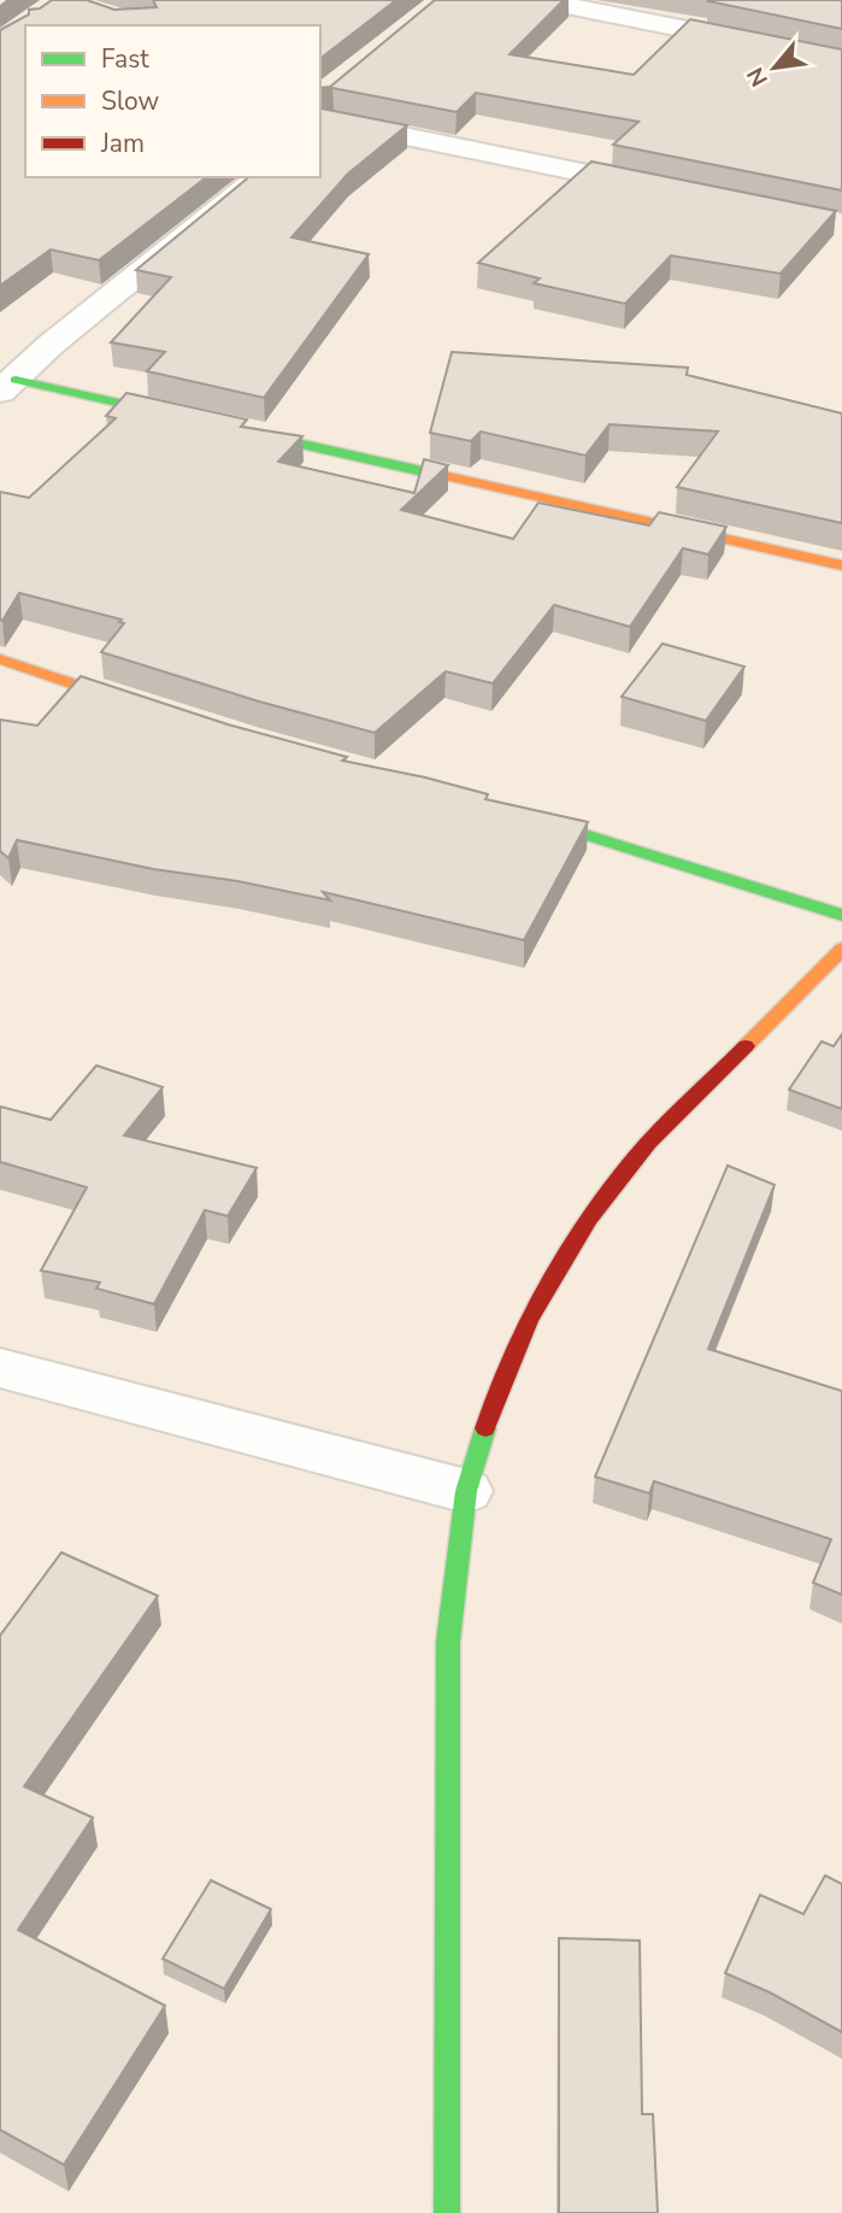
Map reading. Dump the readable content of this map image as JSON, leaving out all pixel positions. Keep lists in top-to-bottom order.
{
  "legend": ["Fast", "Slow", "Jam"],
  "north": "bottom left"
}
